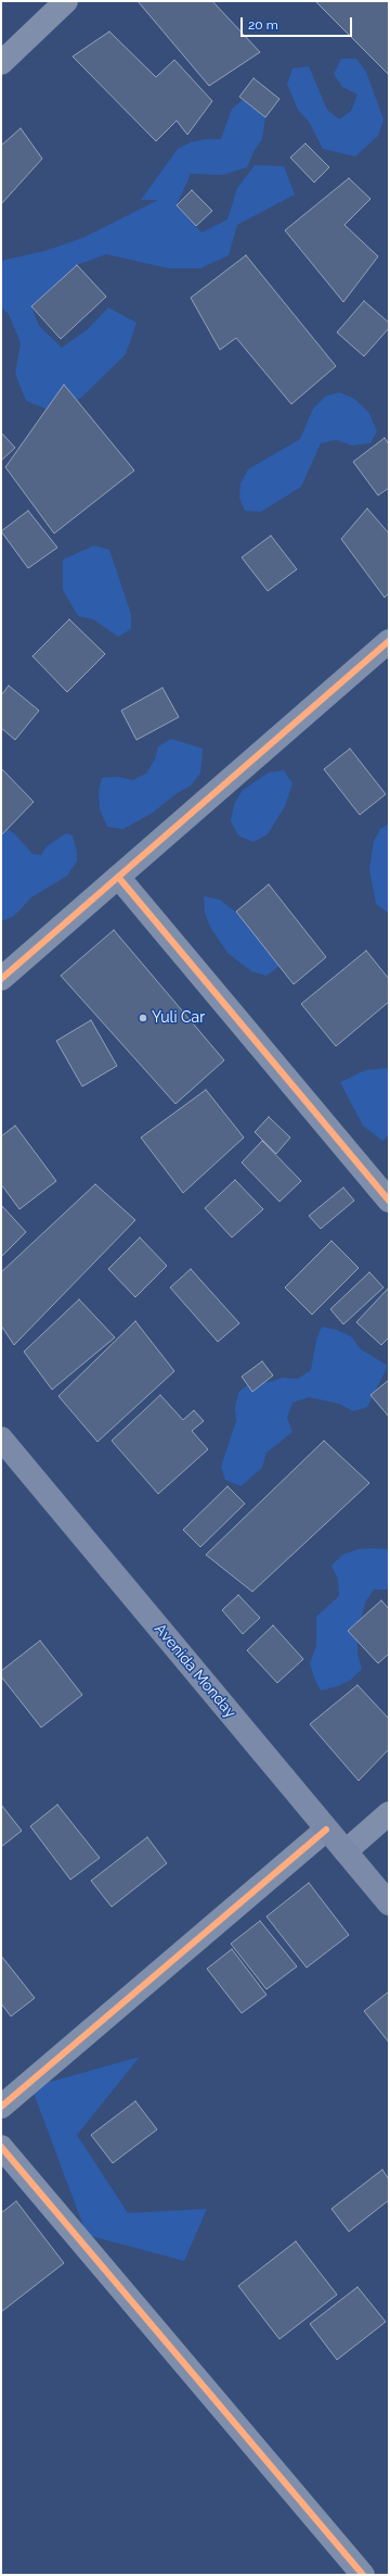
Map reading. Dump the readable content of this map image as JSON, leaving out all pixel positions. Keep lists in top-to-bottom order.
{
  "streets": {
    "main road": ["Avenida Monday"]
  },
  "places": ["Yuli Car"],
  "scale_bar": "20 m"
}
